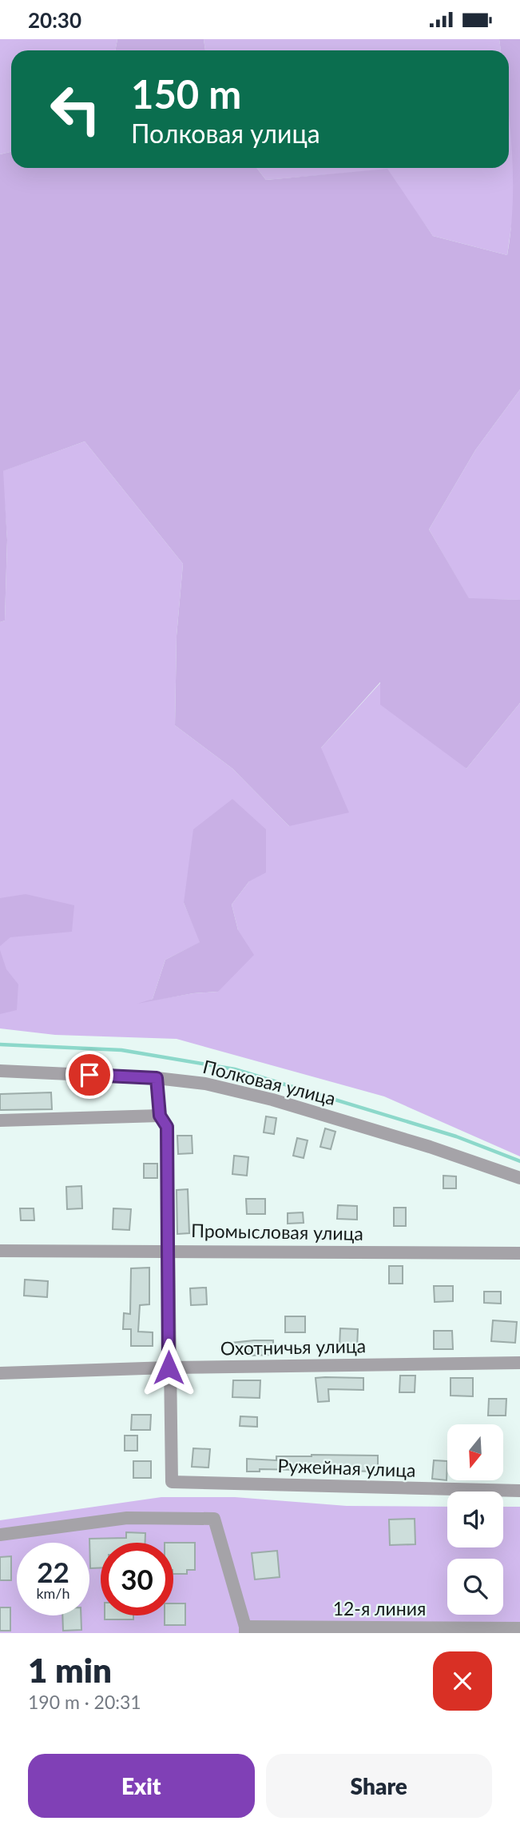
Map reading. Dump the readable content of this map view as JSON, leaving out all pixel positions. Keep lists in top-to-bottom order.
{
  "streets": {
    "street": [
      "Полковая улица",
      "Промысловая улица",
      "Охотничья улица",
      "Ружейная улица",
      "12-я линия"
    ]
  },
  "crossings": [
    ["Охотничья улица", "Ружейная улица"]
  ],
  "north": "bottom",
  "page": {
    "status": "20:30",
    "turn": ["150 m", "Полковая улица"],
    "speed": "22 km/h",
    "limit": "30",
    "heading": ["1 min", "190 m · 20:31"],
    "buttons": ["Exit", "Share"]
  }
}
